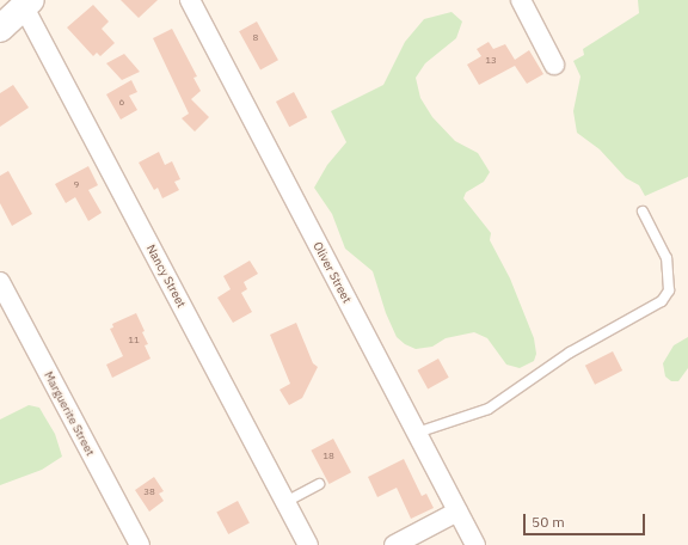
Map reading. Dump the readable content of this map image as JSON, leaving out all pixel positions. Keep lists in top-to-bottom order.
{
  "streets": {
    "street": ["Oliver Street", "Nancy Street", "Marguerite Street"]
  },
  "house_numbers": [
    "8",
    "13",
    "6",
    "9",
    "11",
    "18",
    "38"
  ],
  "scale_bar": "50 m"
}
